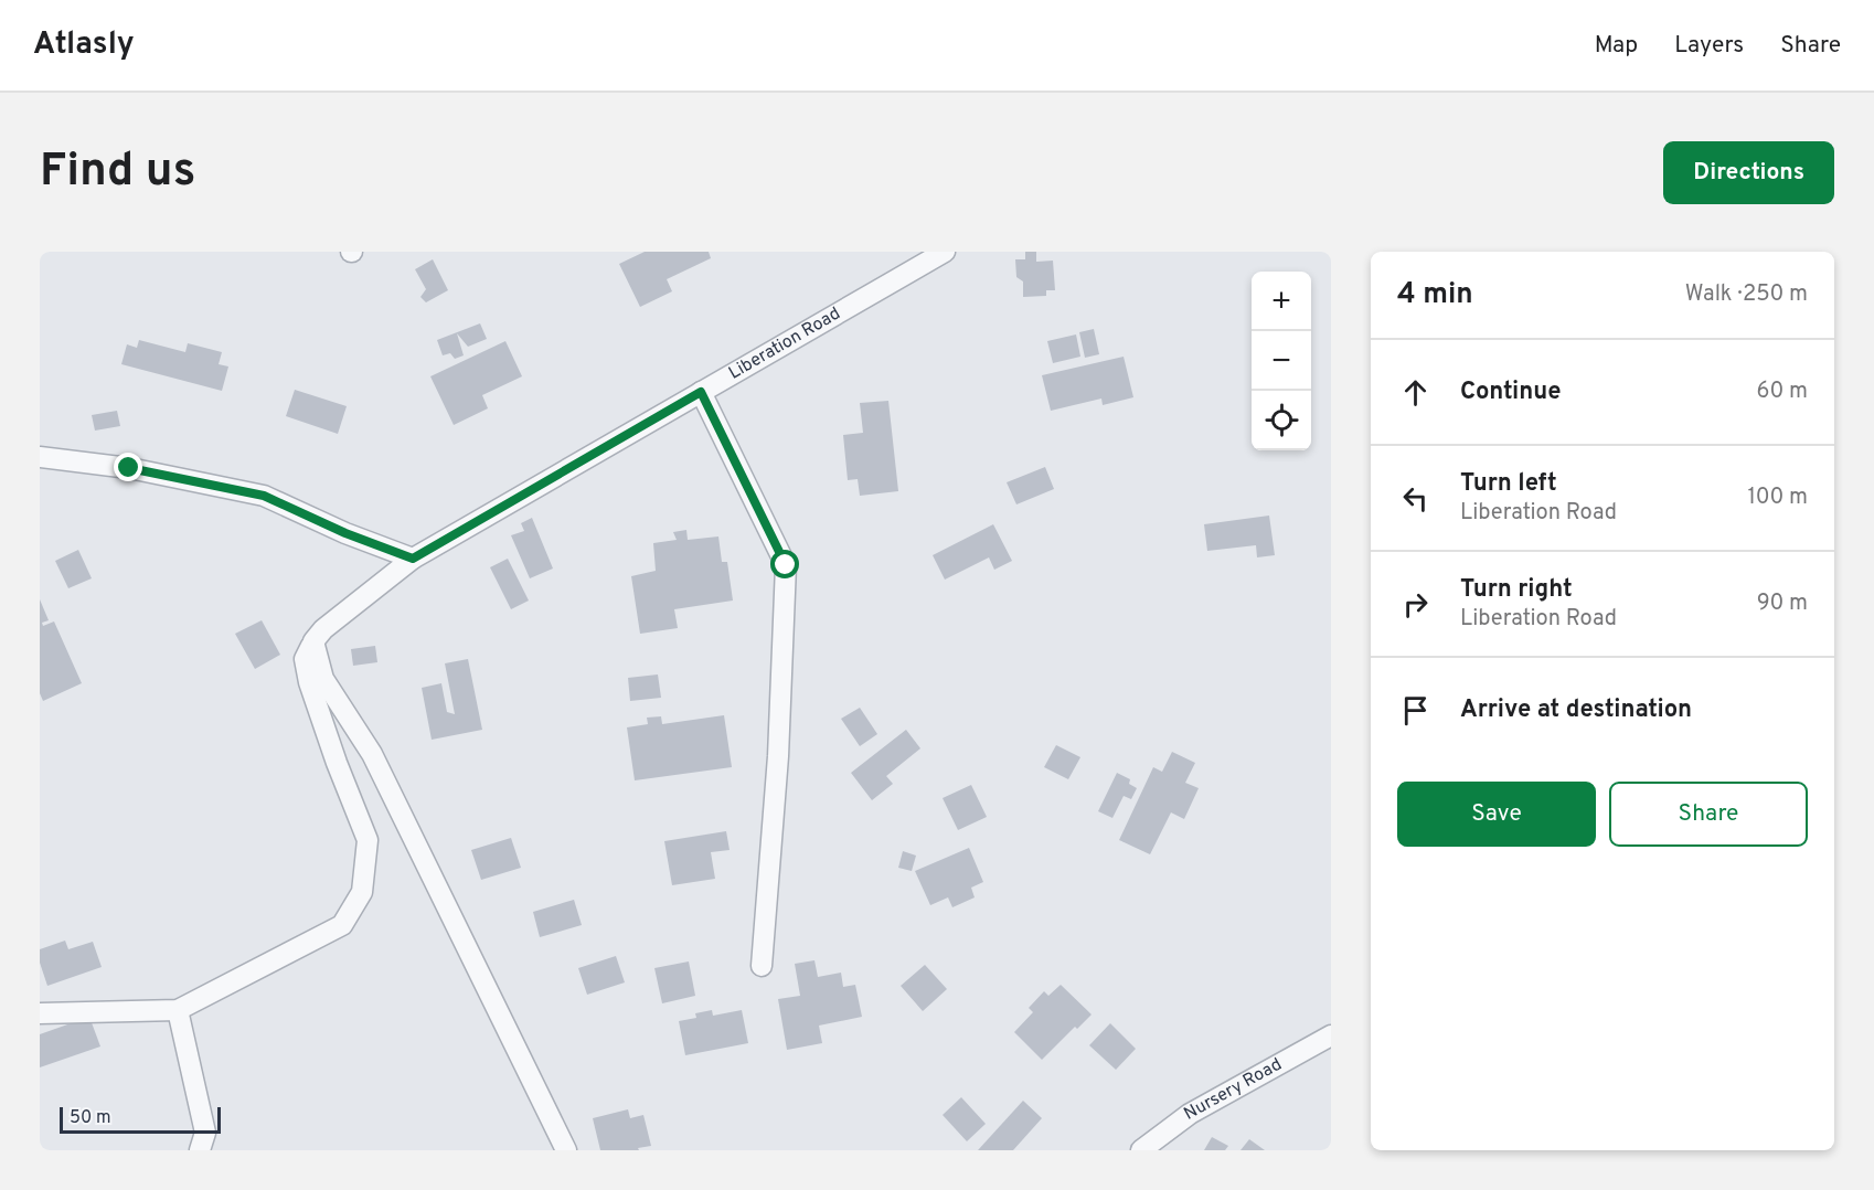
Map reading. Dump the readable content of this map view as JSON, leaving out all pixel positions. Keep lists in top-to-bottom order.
{
  "streets": {
    "street": ["Liberation Road", "Nursery Road"]
  },
  "scale_bar": "50 m",
  "page": {
    "header": "Atlasly",
    "nav": ["Map", "Layers", "Share"],
    "buttons": [
      "Directions",
      ["Save", "Share"]
    ],
    "title": "Find us",
    "heading": ["4 min", "Walk · 250 m"],
    "map_buttons": ["+", "−"],
    "list": [
      ["Continue", "60 m"],
      ["Turn left", "Liberation Road", "100 m"],
      ["Turn right", "Liberation Road", "90 m"],
      "Arrive at destination"
    ],
    "scale": "50 m"
  }
}
